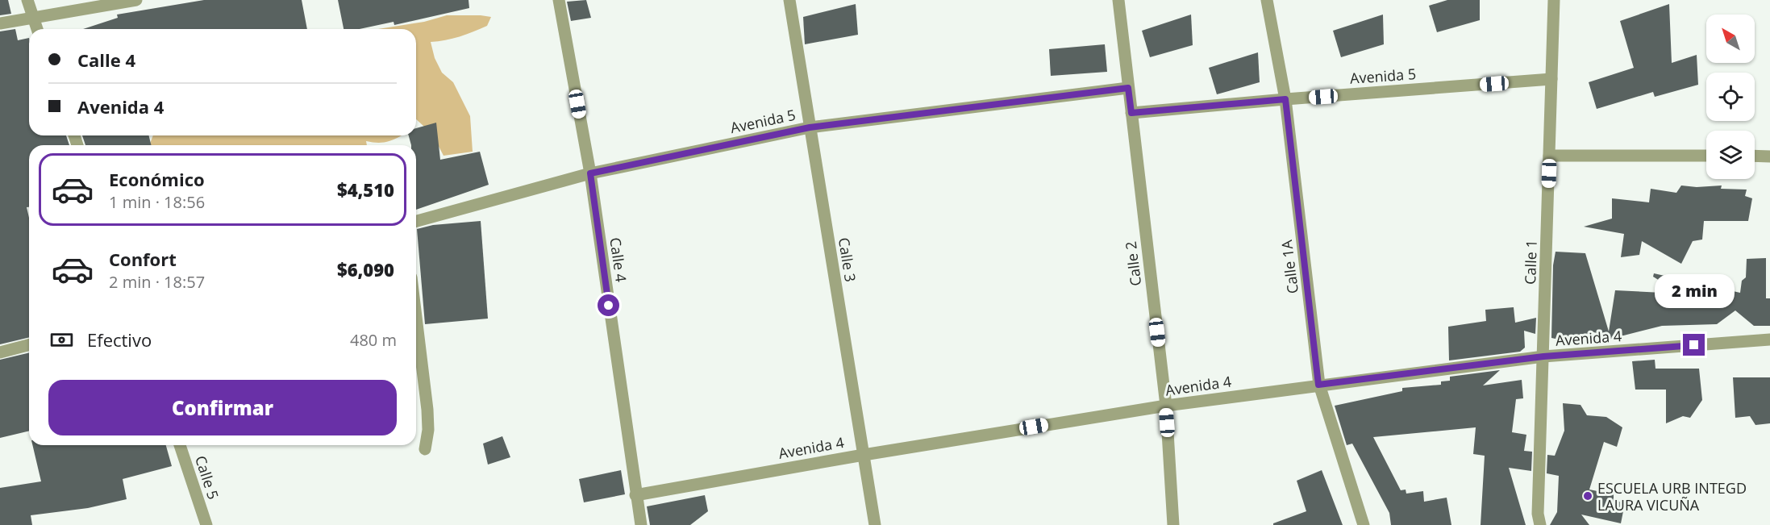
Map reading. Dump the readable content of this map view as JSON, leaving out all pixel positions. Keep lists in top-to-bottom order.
{
  "streets": {
    "street": [
      "Avenida 5",
      "Calle 4",
      "Calle 3",
      "Calle 1",
      "Calle 2",
      "Calle 1A",
      "Avenida 4",
      "Calle 5"
    ]
  },
  "crossings": [
    ["Avenida 5", "Calle 4"],
    ["Avenida 5", "Calle 3"],
    ["Avenida 5", "Calle 1"],
    ["Avenida 5", "Calle 2"],
    ["Avenida 5", "Calle 1A"],
    ["Calle 4", "Avenida 4"],
    ["Calle 3", "Avenida 4"],
    ["Calle 1", "Avenida 4"],
    ["Calle 2", "Avenida 4"],
    ["Calle 1A", "Avenida 4"]
  ],
  "places": ["ESCUELA URB INTEGD LAURA VICUÑA"],
  "north": "top left",
  "page": {
    "banner": ["Calle 4", "Avenida 4"],
    "list": [
      {
        "name": "Económico",
        "note": "1 min · 18:56",
        "value": "$4,510"
      },
      {
        "name": "Confort",
        "note": "2 min · 18:57",
        "value": "$6,090"
      }
    ],
    "bubble": "2 min",
    "pay": ["Efectivo", "480 m"],
    "buttons": "Confirmar"
  }
}
